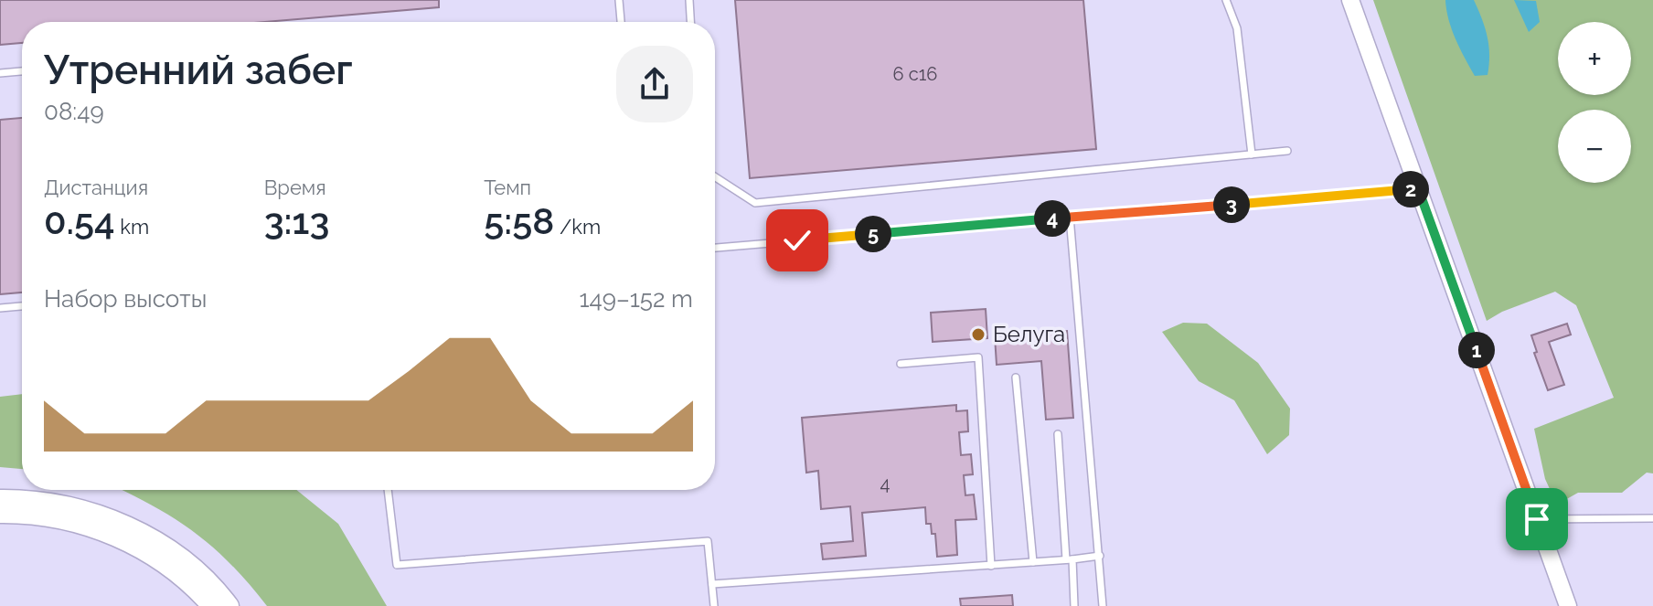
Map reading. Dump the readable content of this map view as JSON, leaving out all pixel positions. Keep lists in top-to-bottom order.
{
  "places": ["Белуга"],
  "house_numbers": ["6 с16", "4"],
  "page": {
    "map_buttons": ["+", "−"],
    "heading": ["Утренний забег", "08:49"],
    "stats": [
      ["Дистанция", "0.54 km"],
      ["Время", "3:13"],
      ["Темп", "5:58 /km"]
    ],
    "pins": [
      "2",
      "3",
      "4",
      "5",
      "1"
    ],
    "chart": ["Набор высоты", "149–152 m"]
  }
}
